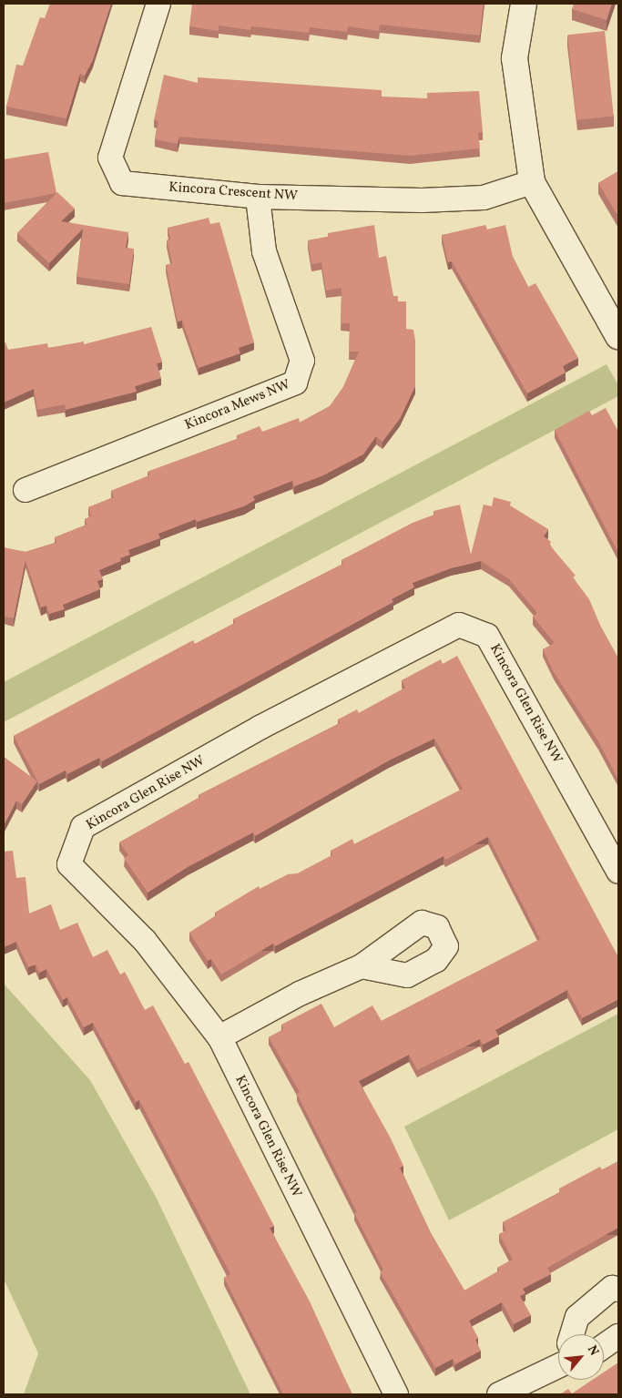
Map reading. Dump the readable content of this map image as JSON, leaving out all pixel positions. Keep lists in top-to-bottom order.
{
  "streets": {
    "street": ["Kincora Crescent NW", "Kincora Mews NW", "Kincora Glen Rise NW"]
  },
  "crossings": [
    ["Kincora Crescent NW", "Kincora Mews NW"]
  ],
  "north": "top right"
}
